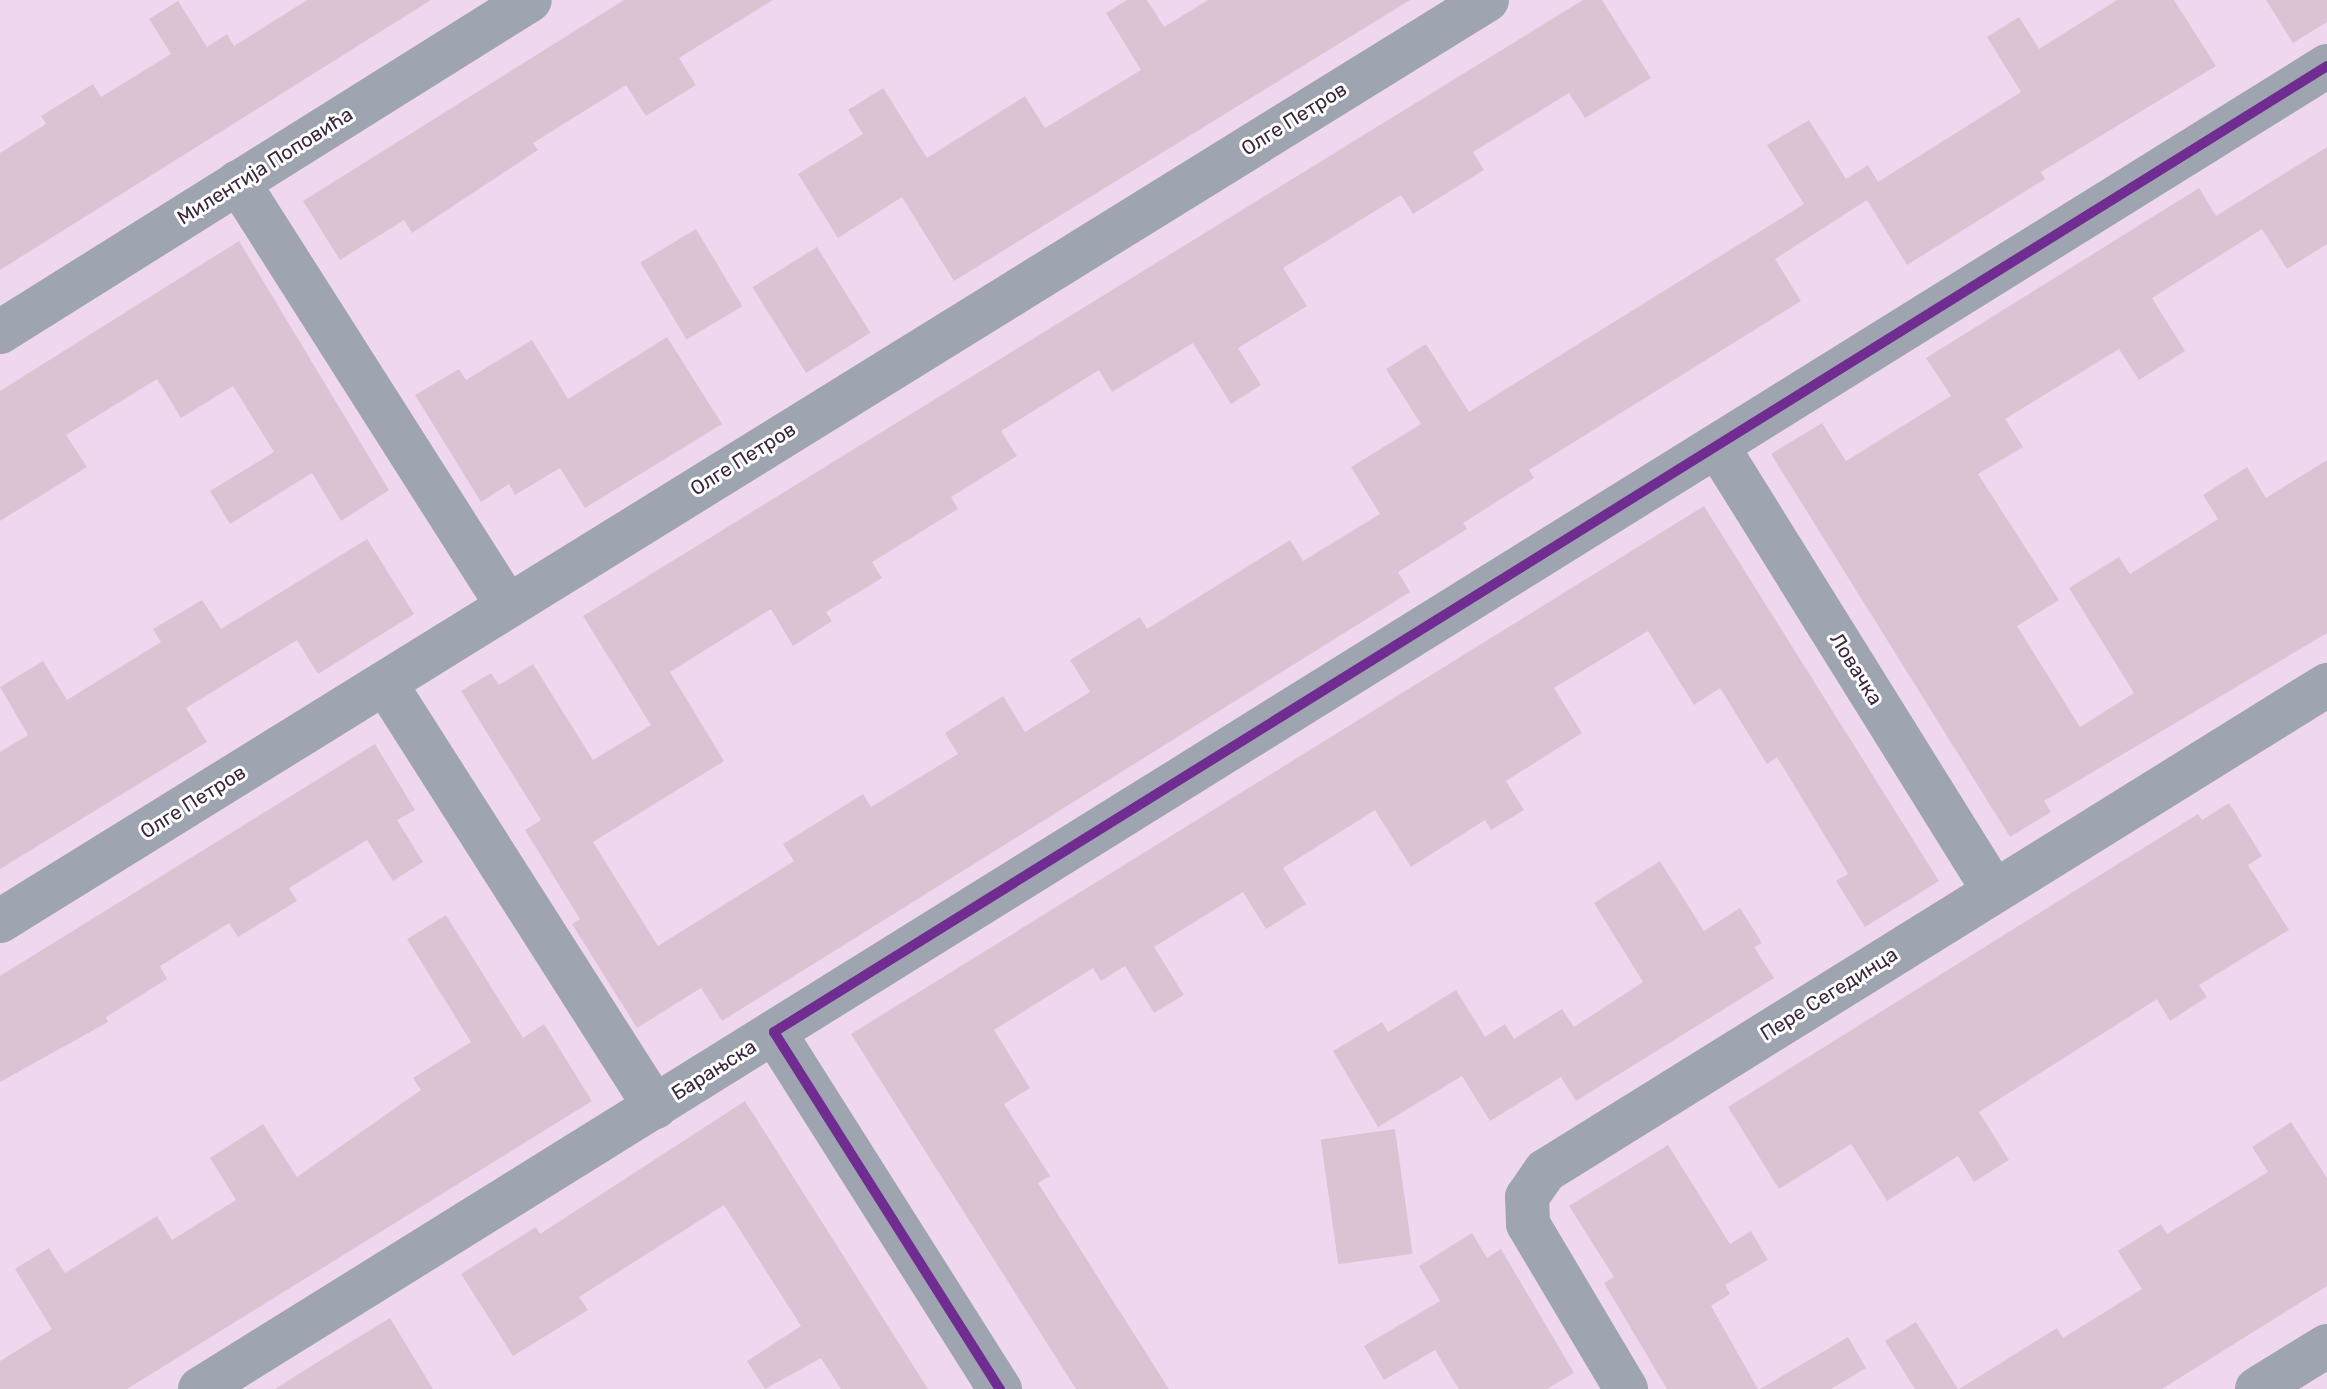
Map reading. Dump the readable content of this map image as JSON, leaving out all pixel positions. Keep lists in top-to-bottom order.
{
  "streets": {
    "street": [
      "Олге Петров",
      "Милентија Поповића",
      "Ловачка",
      "Пере Сегединца",
      "Барањска"
    ]
  },
  "crossings": [
    ["Ловачка", "Пере Сегединца"],
    ["Ловачка", "Барањска"]
  ]
}
